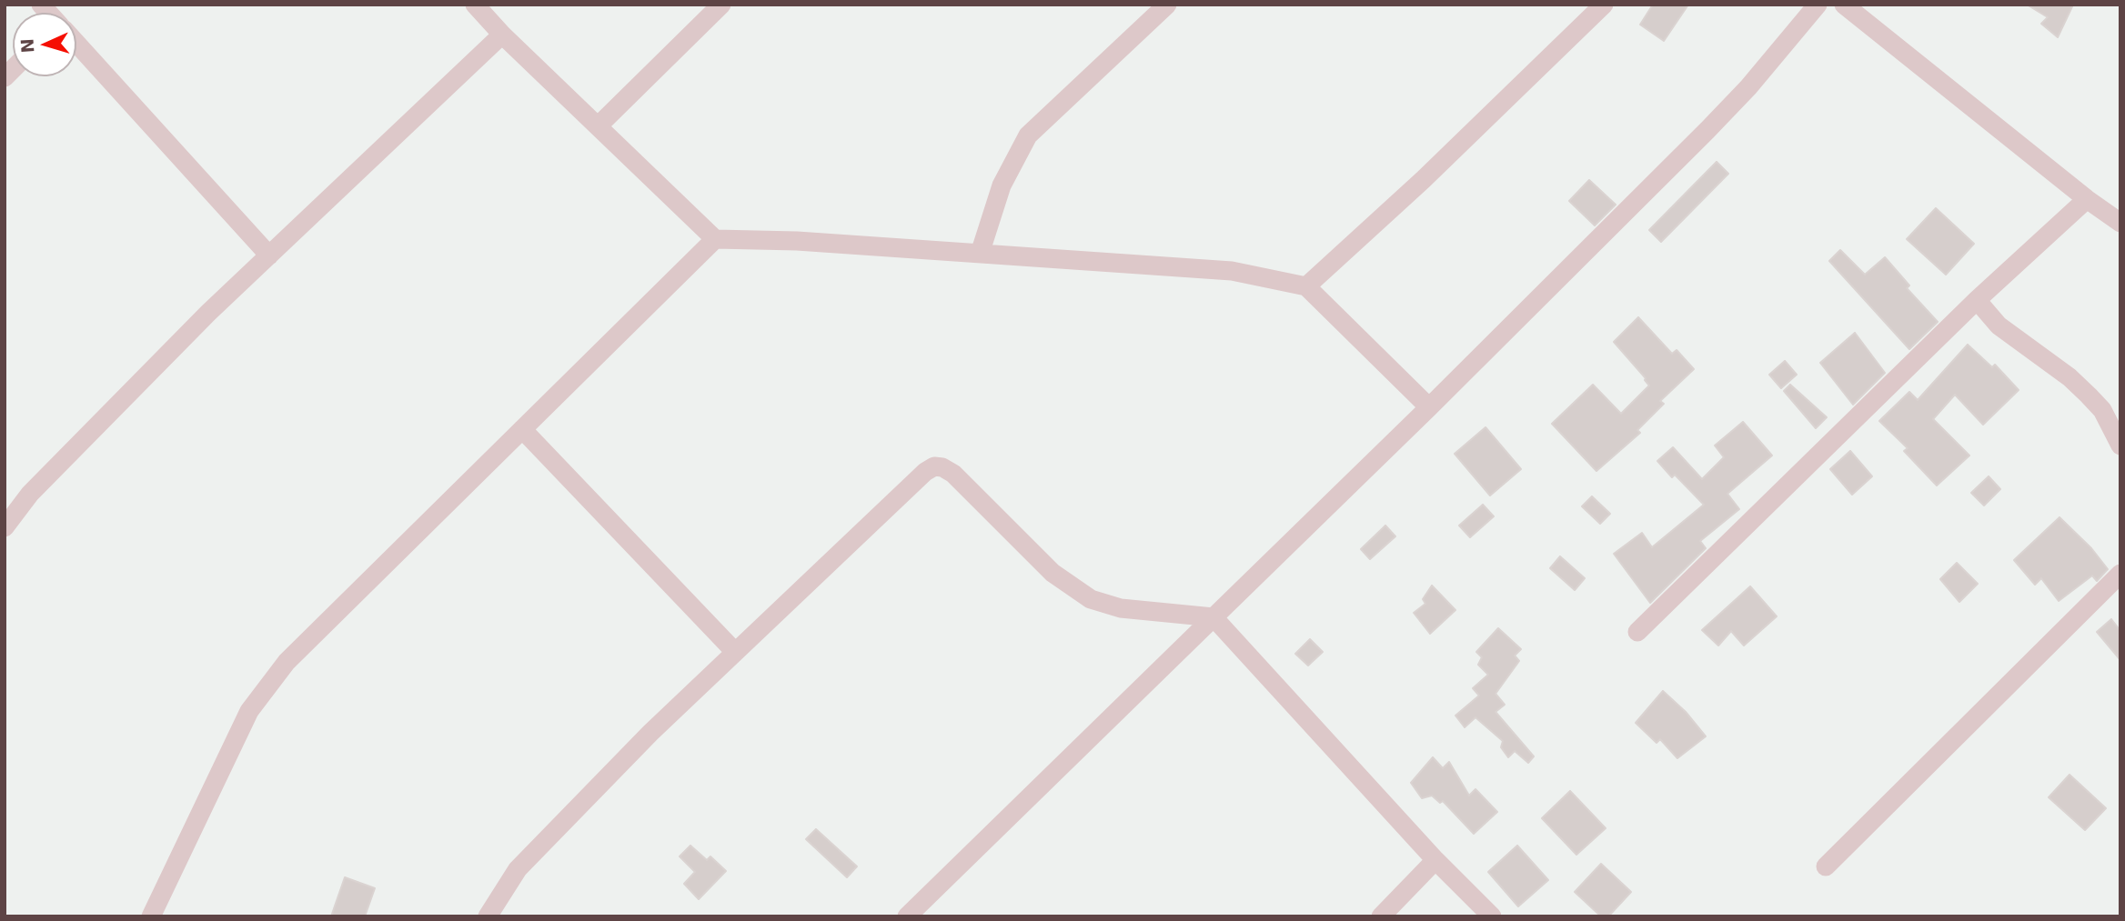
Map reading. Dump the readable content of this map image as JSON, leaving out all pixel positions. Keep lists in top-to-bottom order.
{
  "north": "left"
}
